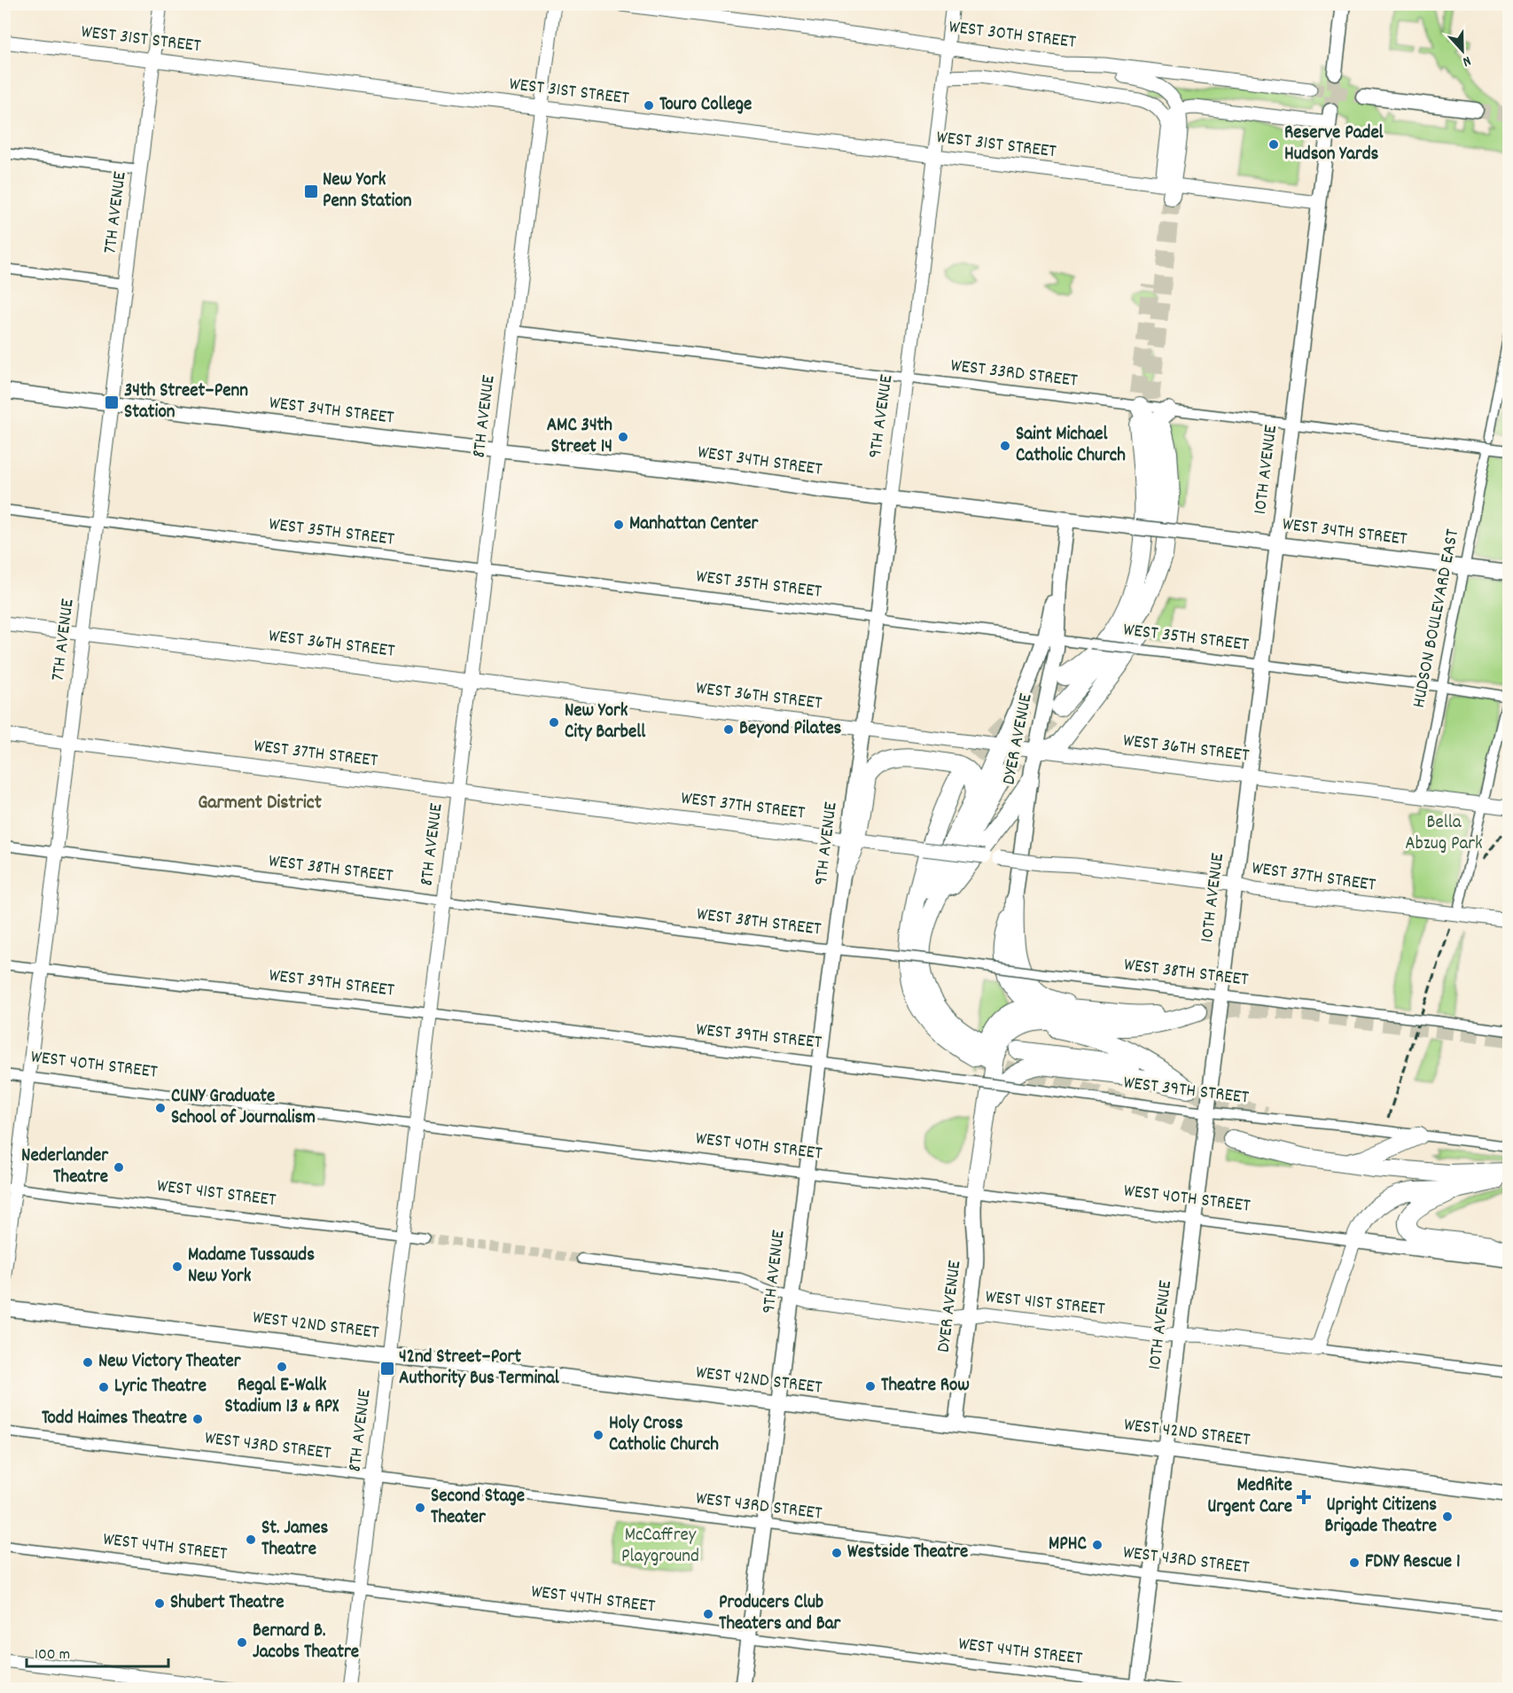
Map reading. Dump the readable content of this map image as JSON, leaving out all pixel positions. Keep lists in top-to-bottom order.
{
  "streets": {
    "main road": [
      "WEST 30TH STREET",
      "WEST 31ST STREET",
      "7TH AVENUE",
      "WEST 34TH STREET",
      "8TH AVENUE",
      "9TH AVENUE",
      "10TH AVENUE",
      "WEST 36TH STREET",
      "DYER AVENUE",
      "WEST 37TH STREET",
      "WEST 40TH STREET",
      "WEST 41ST STREET",
      "WEST 42ND STREET"
    ],
    "street": [
      "WEST 33RD STREET",
      "WEST 35TH STREET",
      "HUDSON BOULEVARD EAST",
      "WEST 38TH STREET",
      "WEST 39TH STREET",
      "WEST 43RD STREET",
      "WEST 44TH STREET"
    ]
  },
  "crossings": [
    ["WEST 30TH STREET", "9TH AVENUE"],
    ["WEST 31ST STREET", "7TH AVENUE"],
    ["WEST 31ST STREET", "8TH AVENUE"],
    ["WEST 31ST STREET", "9TH AVENUE"],
    ["WEST 31ST STREET", "10TH AVENUE"],
    ["7TH AVENUE", "WEST 34TH STREET"],
    ["7TH AVENUE", "WEST 35TH STREET"],
    ["7TH AVENUE", "WEST 36TH STREET"],
    ["7TH AVENUE", "WEST 37TH STREET"],
    ["7TH AVENUE", "WEST 38TH STREET"],
    ["7TH AVENUE", "WEST 39TH STREET"],
    ["7TH AVENUE", "WEST 40TH STREET"],
    ["7TH AVENUE", "WEST 41ST STREET"],
    ["WEST 33RD STREET", "8TH AVENUE"],
    ["WEST 33RD STREET", "9TH AVENUE"],
    ["WEST 33RD STREET", "10TH AVENUE"],
    ["WEST 33RD STREET", "HUDSON BOULEVARD EAST"],
    ["WEST 34TH STREET", "8TH AVENUE"],
    ["WEST 34TH STREET", "9TH AVENUE"],
    ["WEST 34TH STREET", "10TH AVENUE"],
    ["WEST 34TH STREET", "HUDSON BOULEVARD EAST"],
    ["WEST 34TH STREET", "DYER AVENUE"],
    ["8TH AVENUE", "WEST 35TH STREET"],
    ["8TH AVENUE", "WEST 36TH STREET"],
    ["8TH AVENUE", "WEST 37TH STREET"],
    ["8TH AVENUE", "WEST 38TH STREET"],
    ["8TH AVENUE", "WEST 39TH STREET"],
    ["8TH AVENUE", "WEST 40TH STREET"],
    ["8TH AVENUE", "WEST 41ST STREET"],
    ["8TH AVENUE", "WEST 42ND STREET"],
    ["8TH AVENUE", "WEST 43RD STREET"],
    ["8TH AVENUE", "WEST 44TH STREET"],
    ["9TH AVENUE", "WEST 35TH STREET"],
    ["9TH AVENUE", "WEST 36TH STREET"],
    ["9TH AVENUE", "WEST 37TH STREET"],
    ["9TH AVENUE", "WEST 38TH STREET"],
    ["9TH AVENUE", "WEST 39TH STREET"],
    ["9TH AVENUE", "WEST 40TH STREET"],
    ["9TH AVENUE", "WEST 41ST STREET"],
    ["9TH AVENUE", "WEST 42ND STREET"],
    ["9TH AVENUE", "WEST 43RD STREET"],
    ["9TH AVENUE", "WEST 44TH STREET"],
    ["10TH AVENUE", "WEST 35TH STREET"],
    ["10TH AVENUE", "WEST 36TH STREET"],
    ["10TH AVENUE", "WEST 37TH STREET"],
    ["10TH AVENUE", "WEST 38TH STREET"],
    ["10TH AVENUE", "WEST 39TH STREET"],
    ["10TH AVENUE", "WEST 40TH STREET"],
    ["10TH AVENUE", "WEST 41ST STREET"],
    ["10TH AVENUE", "WEST 42ND STREET"],
    ["10TH AVENUE", "WEST 43RD STREET"],
    ["10TH AVENUE", "WEST 44TH STREET"],
    ["WEST 35TH STREET", "HUDSON BOULEVARD EAST"],
    ["WEST 35TH STREET", "DYER AVENUE"],
    ["HUDSON BOULEVARD EAST", "WEST 36TH STREET"],
    ["WEST 36TH STREET", "DYER AVENUE"],
    ["DYER AVENUE", "WEST 40TH STREET"],
    ["DYER AVENUE", "WEST 41ST STREET"],
    ["DYER AVENUE", "WEST 42ND STREET"]
  ],
  "districts": ["Garment District"],
  "parks": ["Bella Abzug Park", "McCaffrey Playground"],
  "places": {
    "other": [
      "Touro College",
      "Reserve Padel Hudson Yards",
      "AMC 34th Street 14",
      "Saint Michael Catholic Church",
      "Manhattan Center",
      "New York City Barbell",
      "Beyond Pilates",
      "CUNY Graduate School of Journalism",
      "Nederlander Theatre",
      "Madame Tussauds New York",
      "New Victory Theater",
      "Regal E-Walk Stadium 13 & RPX",
      "Theatre Row",
      "Lyric Theatre",
      "Todd Haimes Theatre",
      "Holy Cross Catholic Church",
      "Second Stage Theater",
      "Upright Citizens Brigade Theatre",
      "St. James Theatre",
      "MPHC",
      "Westside Theatre",
      "FDNY Rescue 1",
      "Shubert Theatre",
      "Producers Club Theaters and Bar",
      "Bernard B. Jacobs Theatre"
    ],
    "transit": ["New York Penn Station", "34th Street–Penn Station", "42nd Street–Port Authority Bus Terminal"],
    "health": ["MedRite Urgent Care"]
  },
  "scale_bar": "100 m",
  "north": "bottom"
}
